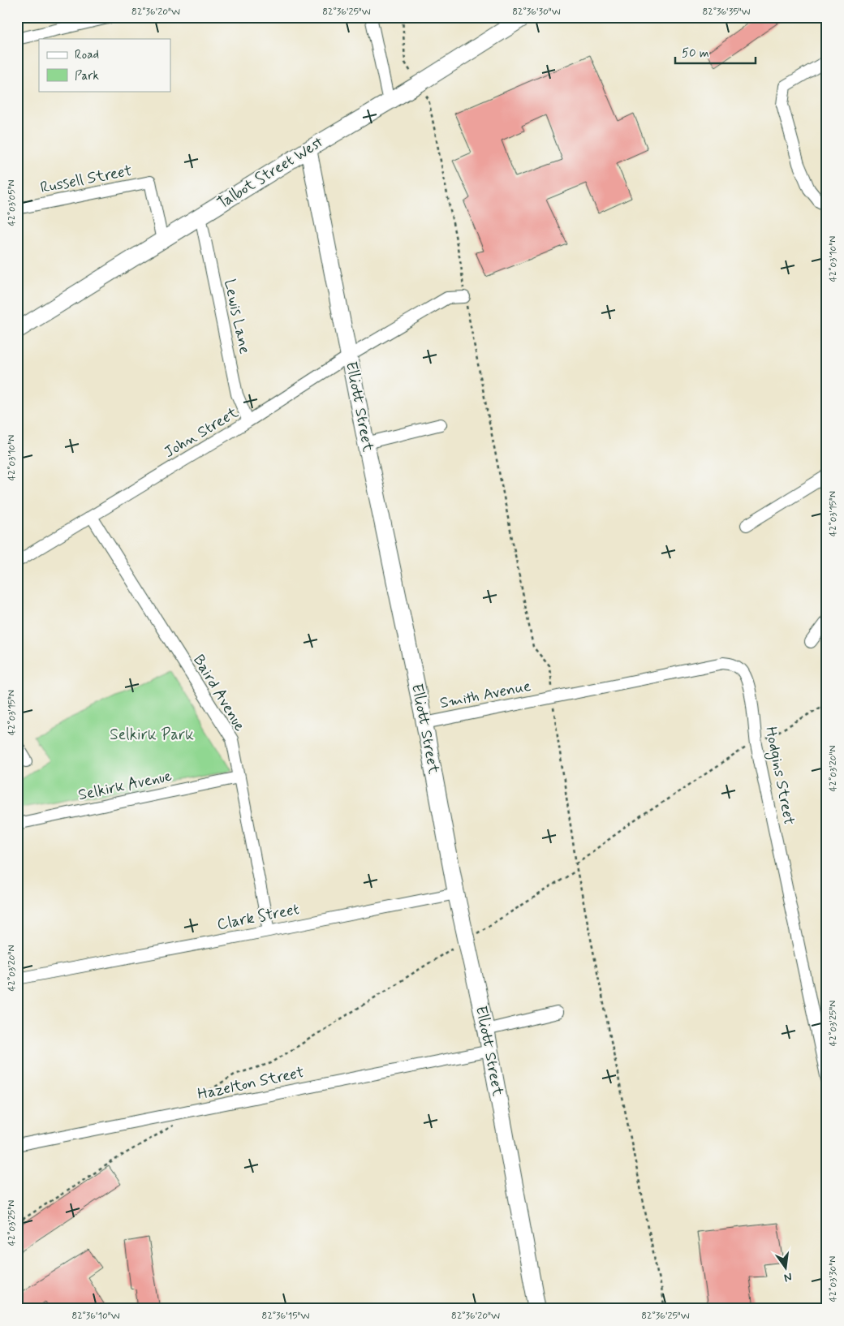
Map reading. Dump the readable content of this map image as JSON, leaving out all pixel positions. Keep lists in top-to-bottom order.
{
  "streets": {
    "street": [
      "Talbot Street West",
      "Russell Street",
      "Lewis Lane",
      "Elliott Street",
      "John Street",
      "Baird Avenue",
      "Smith Avenue",
      "Hodgins Street",
      "Selkirk Avenue",
      "Clark Street",
      "Hazelton Street"
    ]
  },
  "crossings": [
    ["Talbot Street West", "Russell Street"],
    ["Talbot Street West", "Lewis Lane"],
    ["Talbot Street West", "Elliott Street"],
    ["Lewis Lane", "John Street"],
    ["Elliott Street", "John Street"],
    ["Elliott Street", "Smith Avenue"],
    ["Elliott Street", "Clark Street"],
    ["Elliott Street", "Hazelton Street"],
    ["John Street", "Baird Avenue"],
    ["Baird Avenue", "Selkirk Avenue"],
    ["Baird Avenue", "Clark Street"],
    ["Smith Avenue", "Hodgins Street"]
  ],
  "parks": ["Selkirk Park"],
  "legend": ["Road", "Park"],
  "scale_bar": "50 m",
  "north": "bottom",
  "coordinates": [
    "82°36'20\"W",
    "82°36'25\"W",
    "82°36'30\"W",
    "82°36'35\"W",
    "42°03'05\"N",
    "42°03'10\"N",
    "42°03'15\"N",
    "42°03'20\"N",
    "42°03'25\"N",
    "42°03'30\"N",
    "82°36'10\"W",
    "82°36'15\"W"
  ]
}
